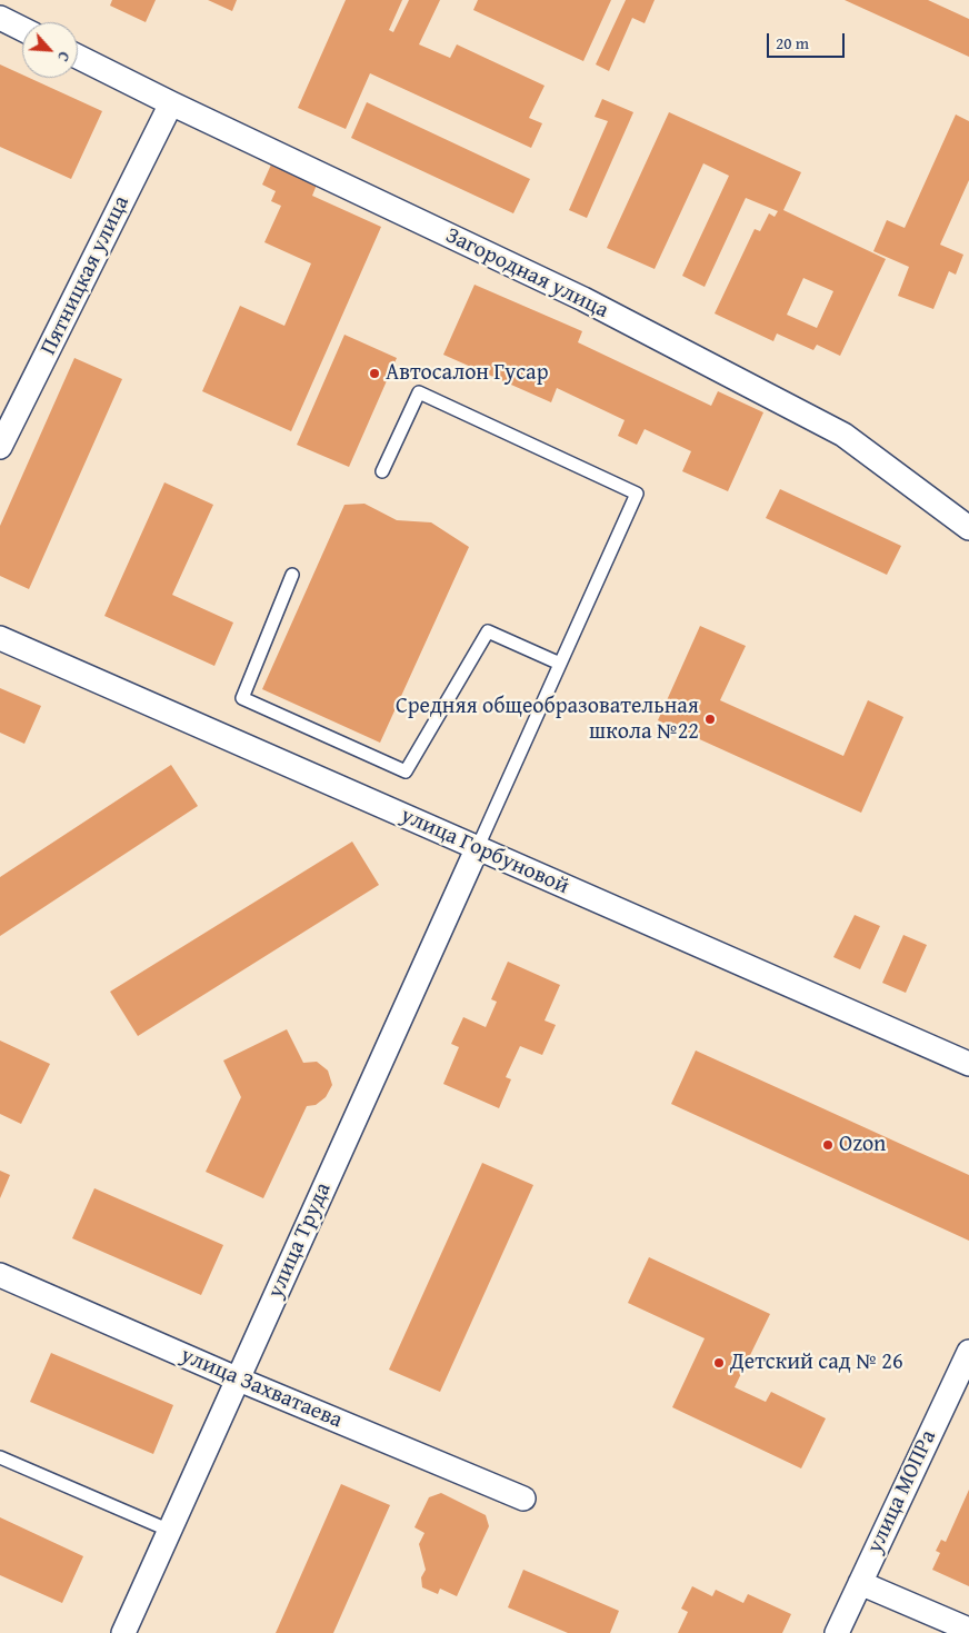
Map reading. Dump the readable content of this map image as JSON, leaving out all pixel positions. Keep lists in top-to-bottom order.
{
  "streets": {
    "street": [
      "Загородная улица",
      "Пятницкая улица",
      "улица Горбуновой",
      "улица Труда",
      "улица Захватаева",
      "улица МОПРа"
    ]
  },
  "crossings": [
    ["Загородная улица", "Пятницкая улица"],
    ["улица Горбуновой", "улица Труда"],
    ["улица Труда", "улица Захватаева"]
  ],
  "places": [
    "Автосалон Гусар",
    "Средняя общеобразовательная школа №22",
    "Ozon",
    "Детский сад № 26"
  ],
  "scale_bar": "20 m",
  "north": "bottom right"
}
